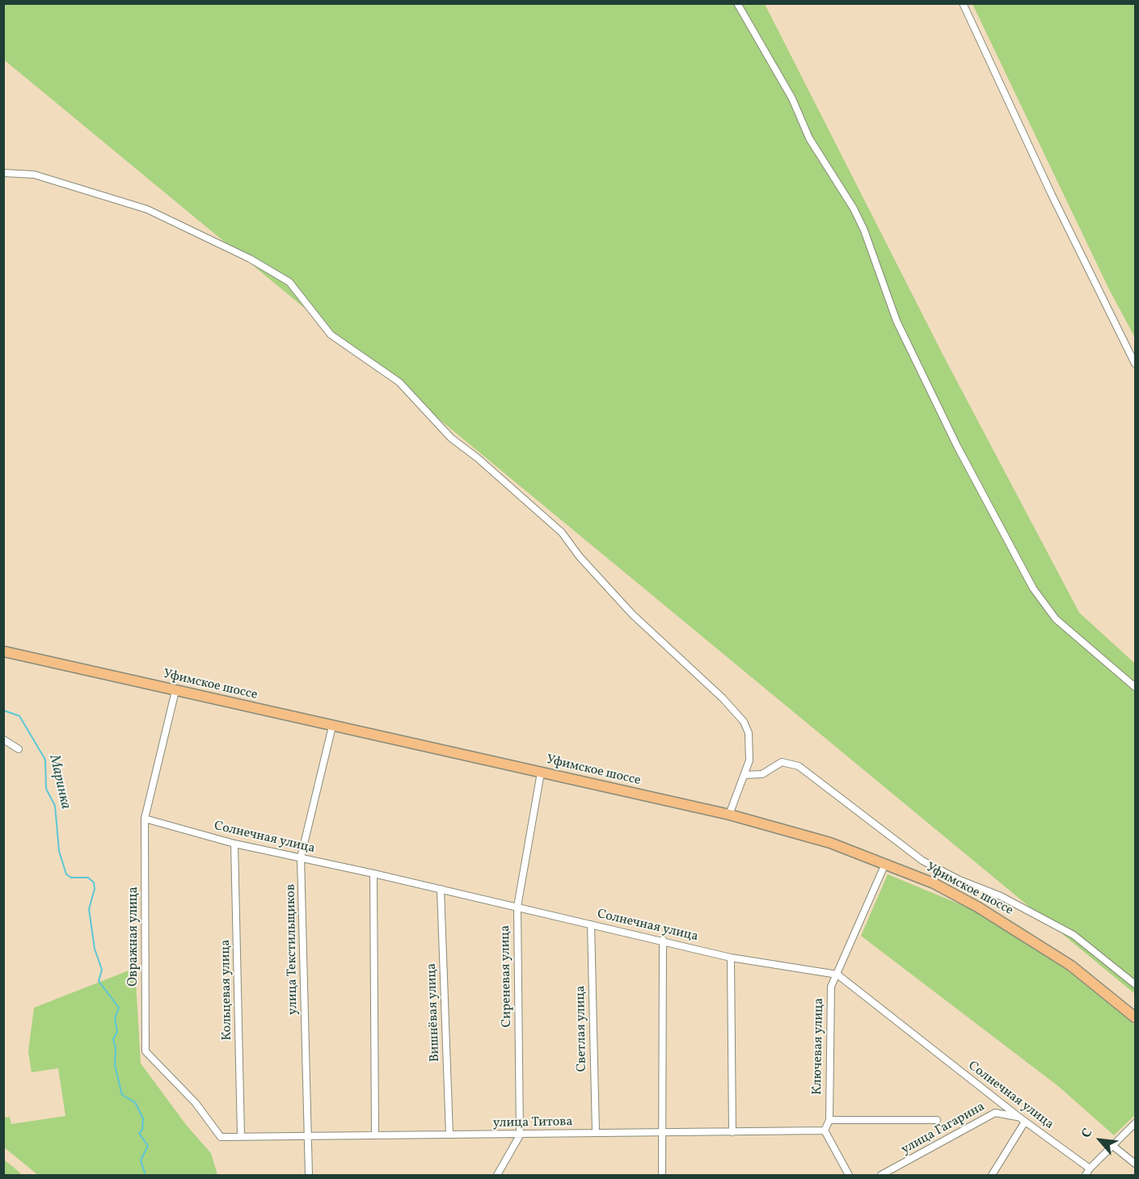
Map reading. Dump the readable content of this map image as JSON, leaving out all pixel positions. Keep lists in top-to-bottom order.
{
  "streets": {
    "main road": ["Уфимское шоссе"],
    "street": [
      "Солнечная улица",
      "Овражная улица",
      "улица Текстильщиков",
      "Сиреневая улица",
      "Кольцевая улица",
      "Вишнёвая улица",
      "Светлая улица",
      "Ключевая улица",
      "улица Титова",
      "улица Гагарина"
    ]
  },
  "crossings": [
    ["Уфимское шоссе", "Овражная улица"],
    ["Уфимское шоссе", "улица Текстильщиков"],
    ["Уфимское шоссе", "Сиреневая улица"],
    ["Уфимское шоссе", "Ключевая улица"],
    ["Солнечная улица", "Овражная улица"],
    ["Солнечная улица", "улица Текстильщиков"],
    ["Солнечная улица", "Сиреневая улица"],
    ["Солнечная улица", "Кольцевая улица"],
    ["Солнечная улица", "Вишнёвая улица"],
    ["Солнечная улица", "Светлая улица"],
    ["Солнечная улица", "Ключевая улица"],
    ["Солнечная улица", "улица Гагарина"],
    ["Овражная улица", "Кольцевая улица"],
    ["Овражная улица", "улица Титова"],
    ["улица Текстильщиков", "улица Титова"],
    ["Сиреневая улица", "улица Титова"],
    ["Кольцевая улица", "улица Титова"],
    ["Вишнёвая улица", "улица Титова"],
    ["Светлая улица", "улица Титова"],
    ["Ключевая улица", "улица Титова"]
  ],
  "water": ["Маринка"],
  "north": "top left"
}
